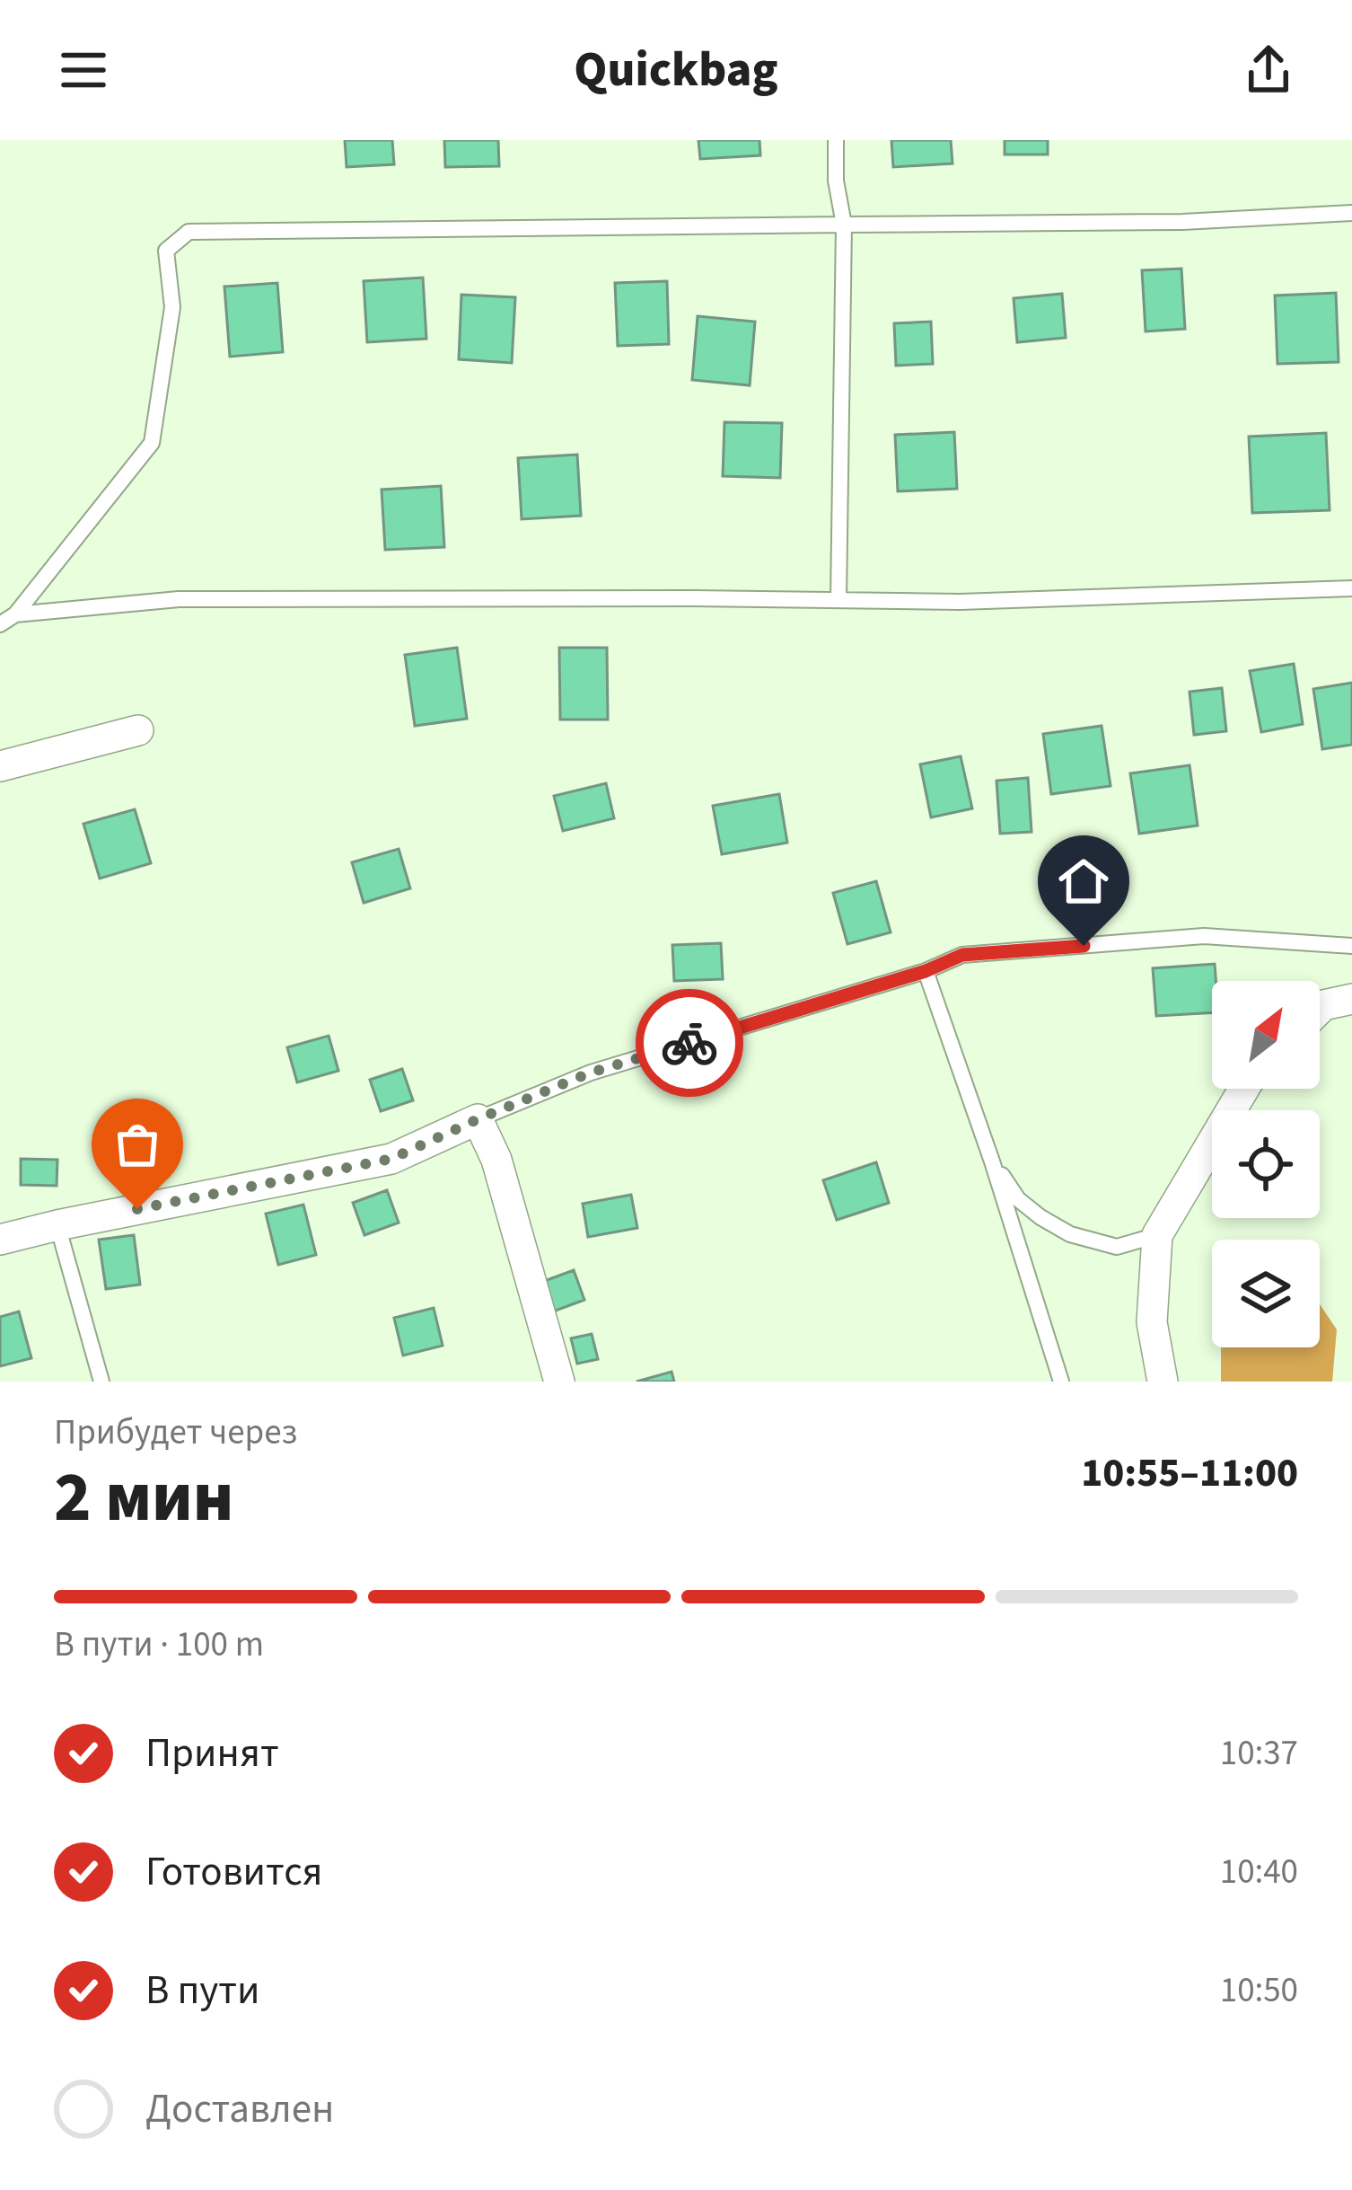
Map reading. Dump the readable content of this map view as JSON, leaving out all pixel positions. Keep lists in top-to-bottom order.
{
  "north": "top right",
  "page": {
    "header": "Quickbag",
    "heading": ["2 мин", "Прибудет через", "10:55–11:00"],
    "bar": "В пути · 100 m",
    "list": [
      ["Принят", "10:37"],
      ["Готовится", "10:40"],
      ["В пути", "10:50"],
      "Доставлен"
    ]
  }
}
